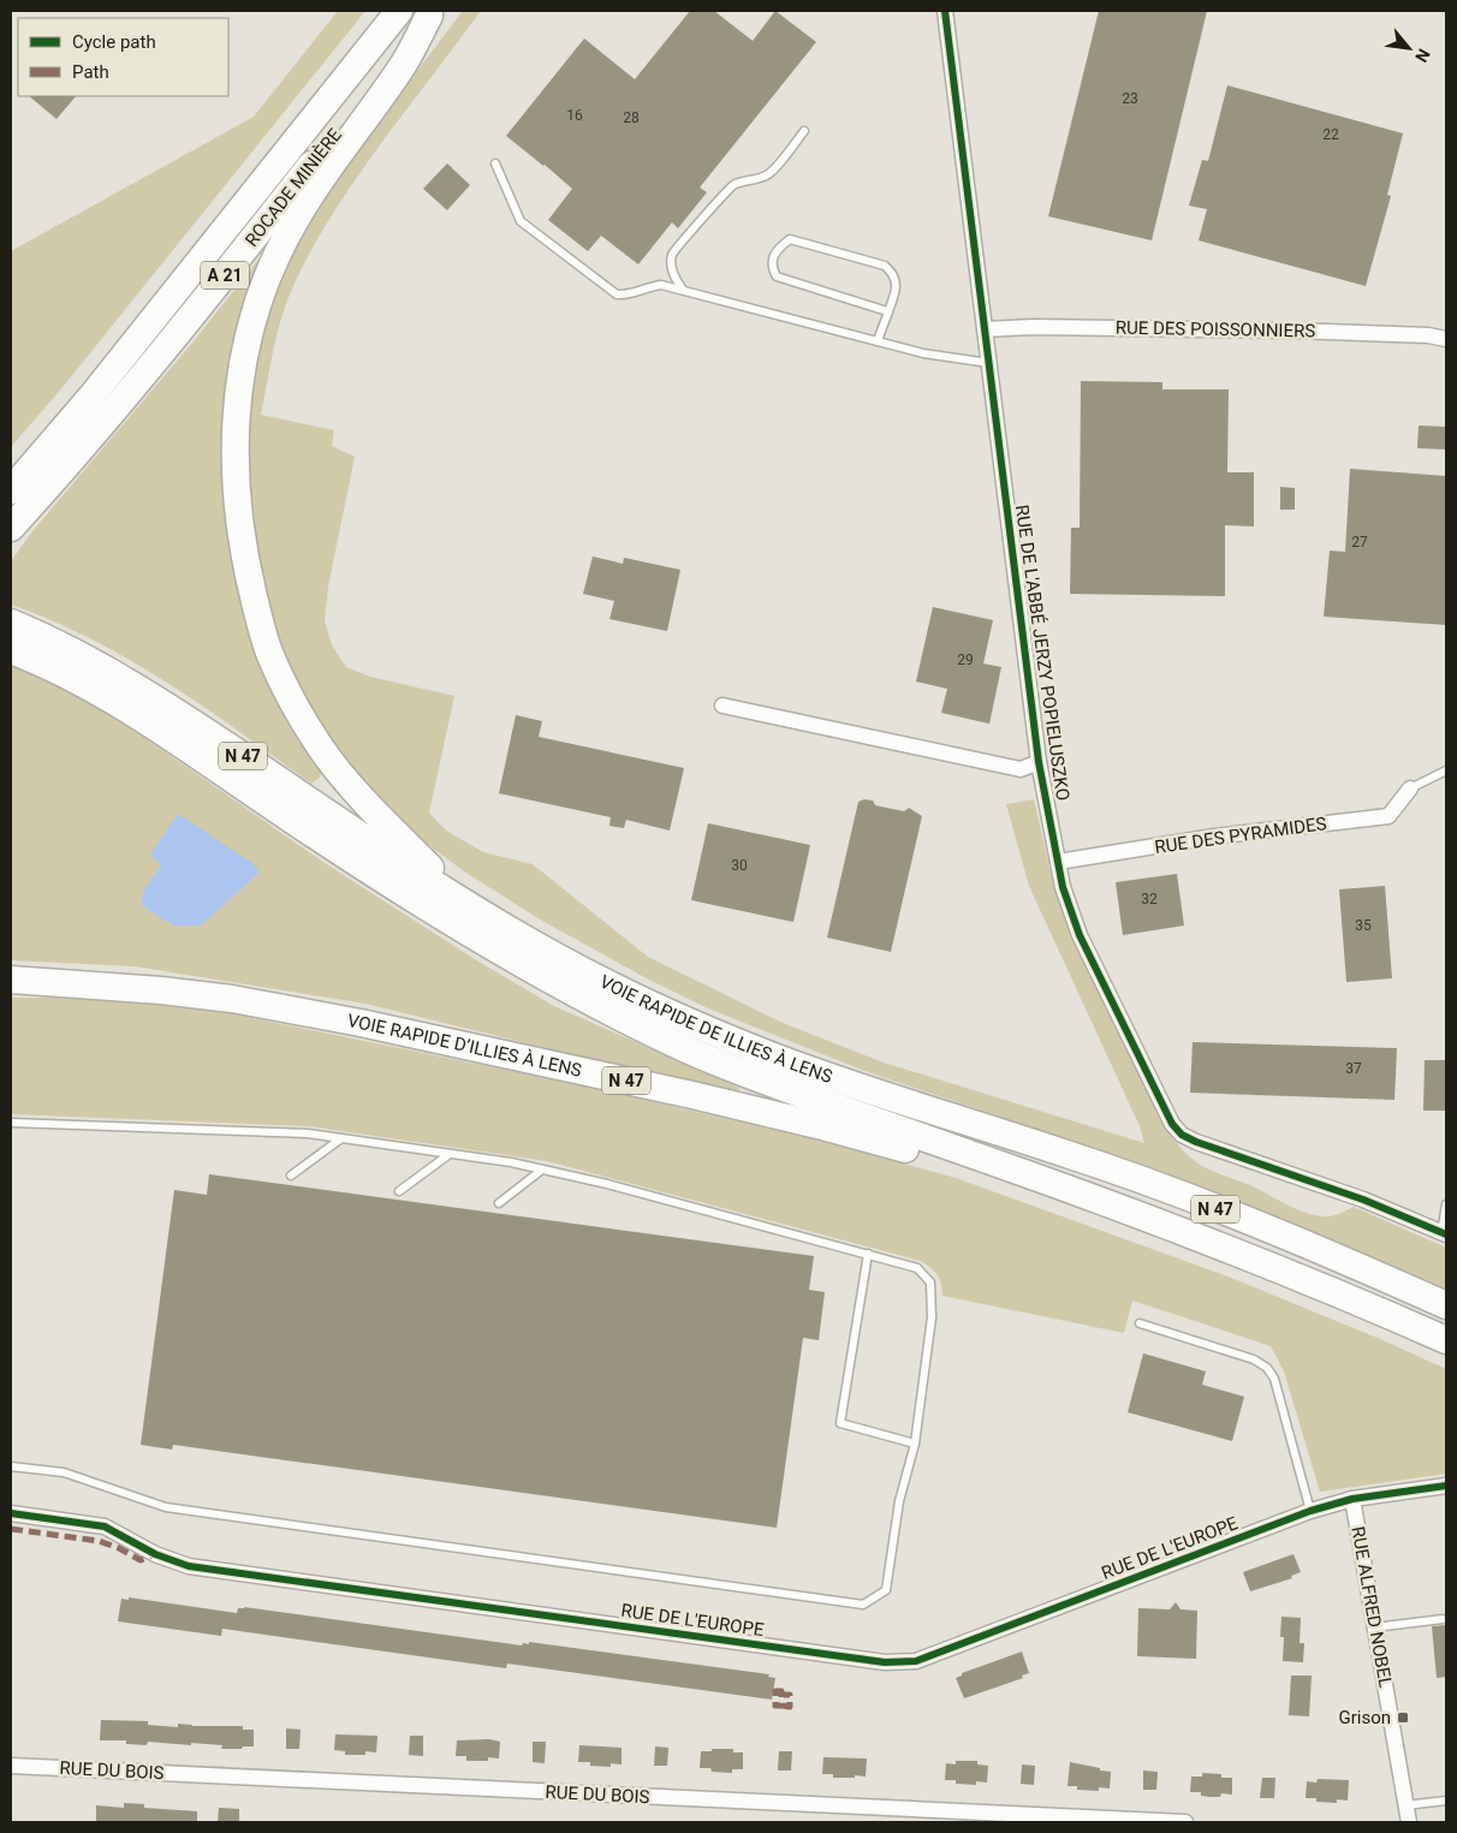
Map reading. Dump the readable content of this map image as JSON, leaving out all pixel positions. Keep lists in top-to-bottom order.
{
  "streets": {
    "highway": [
      "ROCADE MINIÈRE",
      "A 21",
      "N 47",
      "VOIE RAPIDE DE ILLIES À LENS",
      "VOIE RAPIDE D’ILLIES À LENS"
    ],
    "street": [
      "RUE DES POISSONNIERS",
      "RUE DE L'ABBÉ JERZY POPIELUSZKO",
      "RUE DES PYRAMIDES",
      "RUE DE L'EUROPE",
      "RUE ALFRED NOBEL",
      "RUE DU BOIS"
    ]
  },
  "crossings": [
    ["RUE DES POISSONNIERS", "RUE DE L'ABBÉ JERZY POPIELUSZKO"],
    ["RUE DE L'ABBÉ JERZY POPIELUSZKO", "RUE DES PYRAMIDES"],
    ["N 47", "VOIE RAPIDE DE ILLIES À LENS"],
    ["N 47", "VOIE RAPIDE D’ILLIES À LENS"],
    ["RUE DE L'EUROPE", "RUE ALFRED NOBEL"]
  ],
  "places": {
    "transit": ["Grison"]
  },
  "house_numbers": [
    "23",
    "16",
    "28",
    "22",
    "27",
    "29",
    "30",
    "32",
    "35",
    "37"
  ],
  "legend": ["Cycle path", "Path"],
  "north": "bottom right"
}
